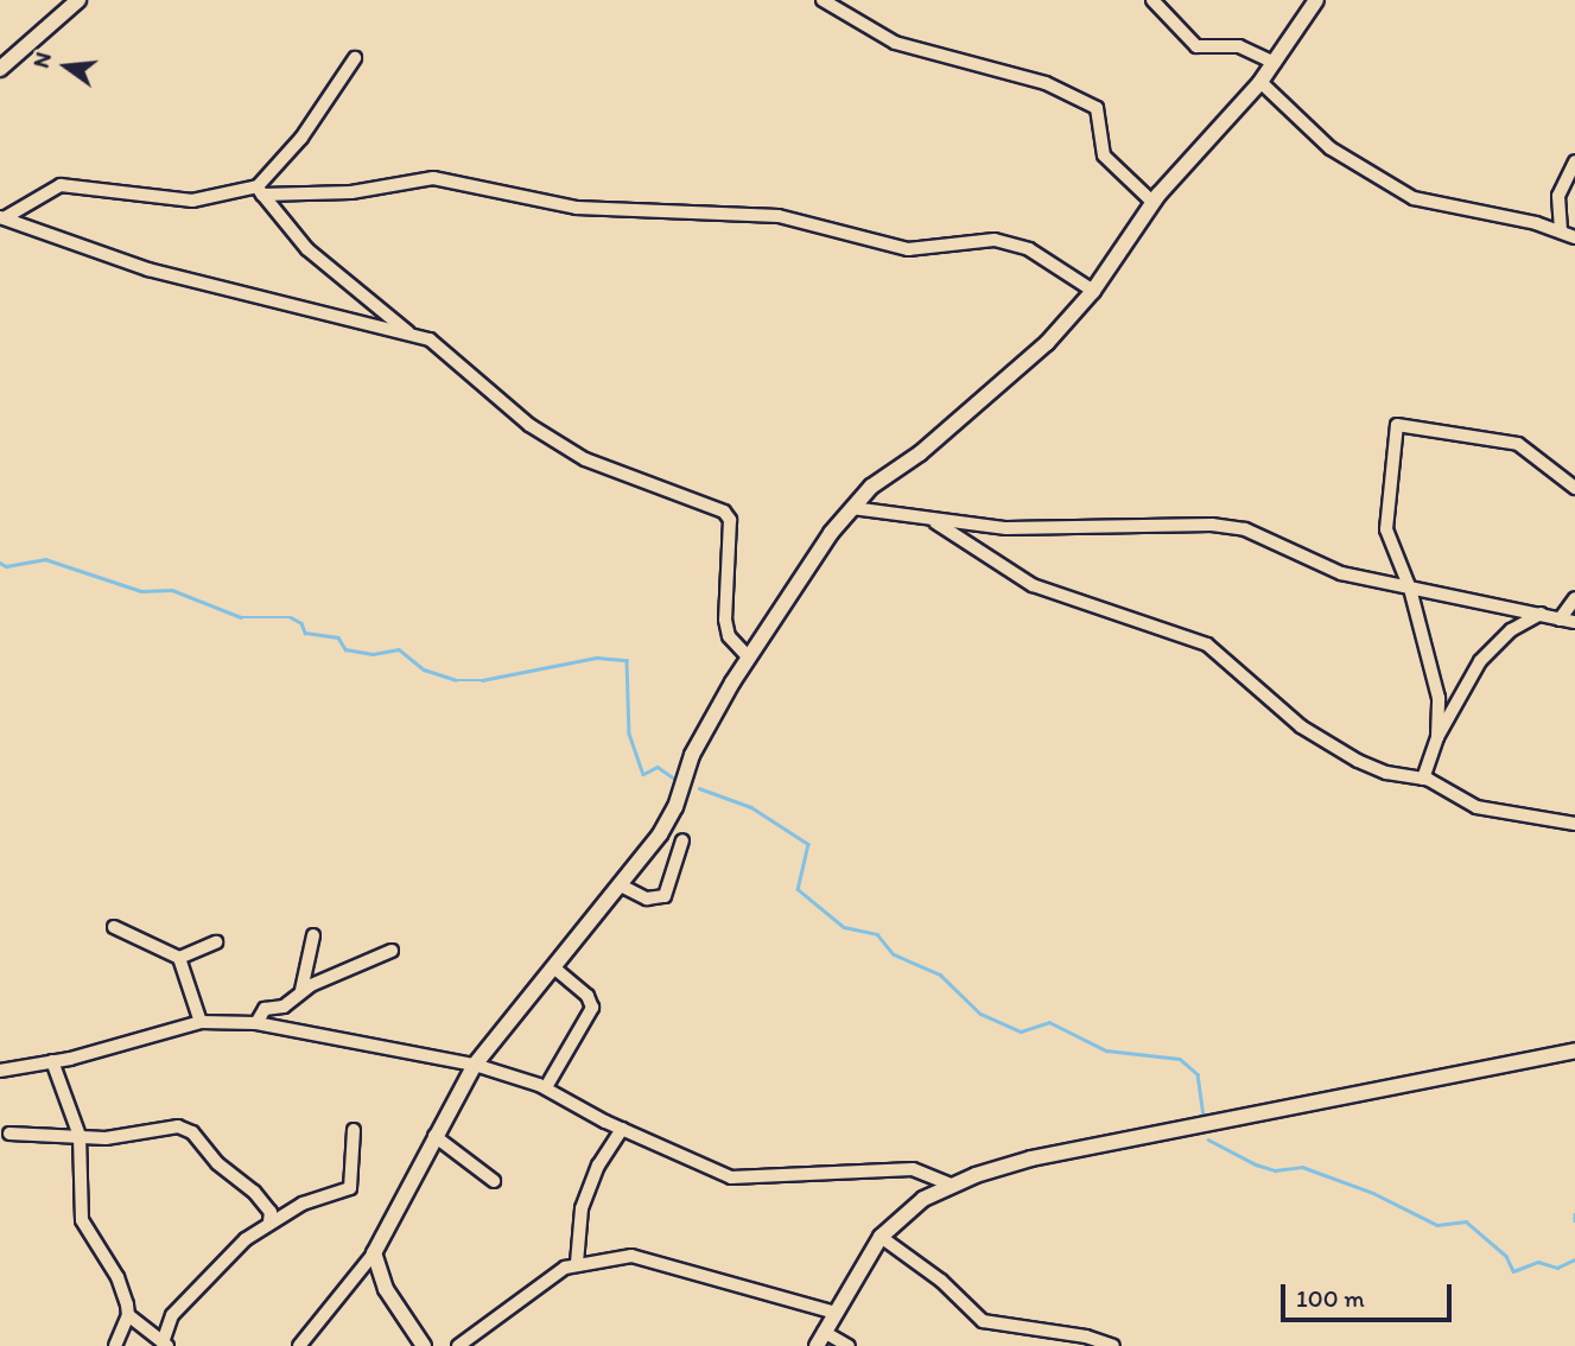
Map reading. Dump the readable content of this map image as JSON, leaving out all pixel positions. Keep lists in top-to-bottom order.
{
  "scale_bar": "100 m",
  "north": "left"
}
